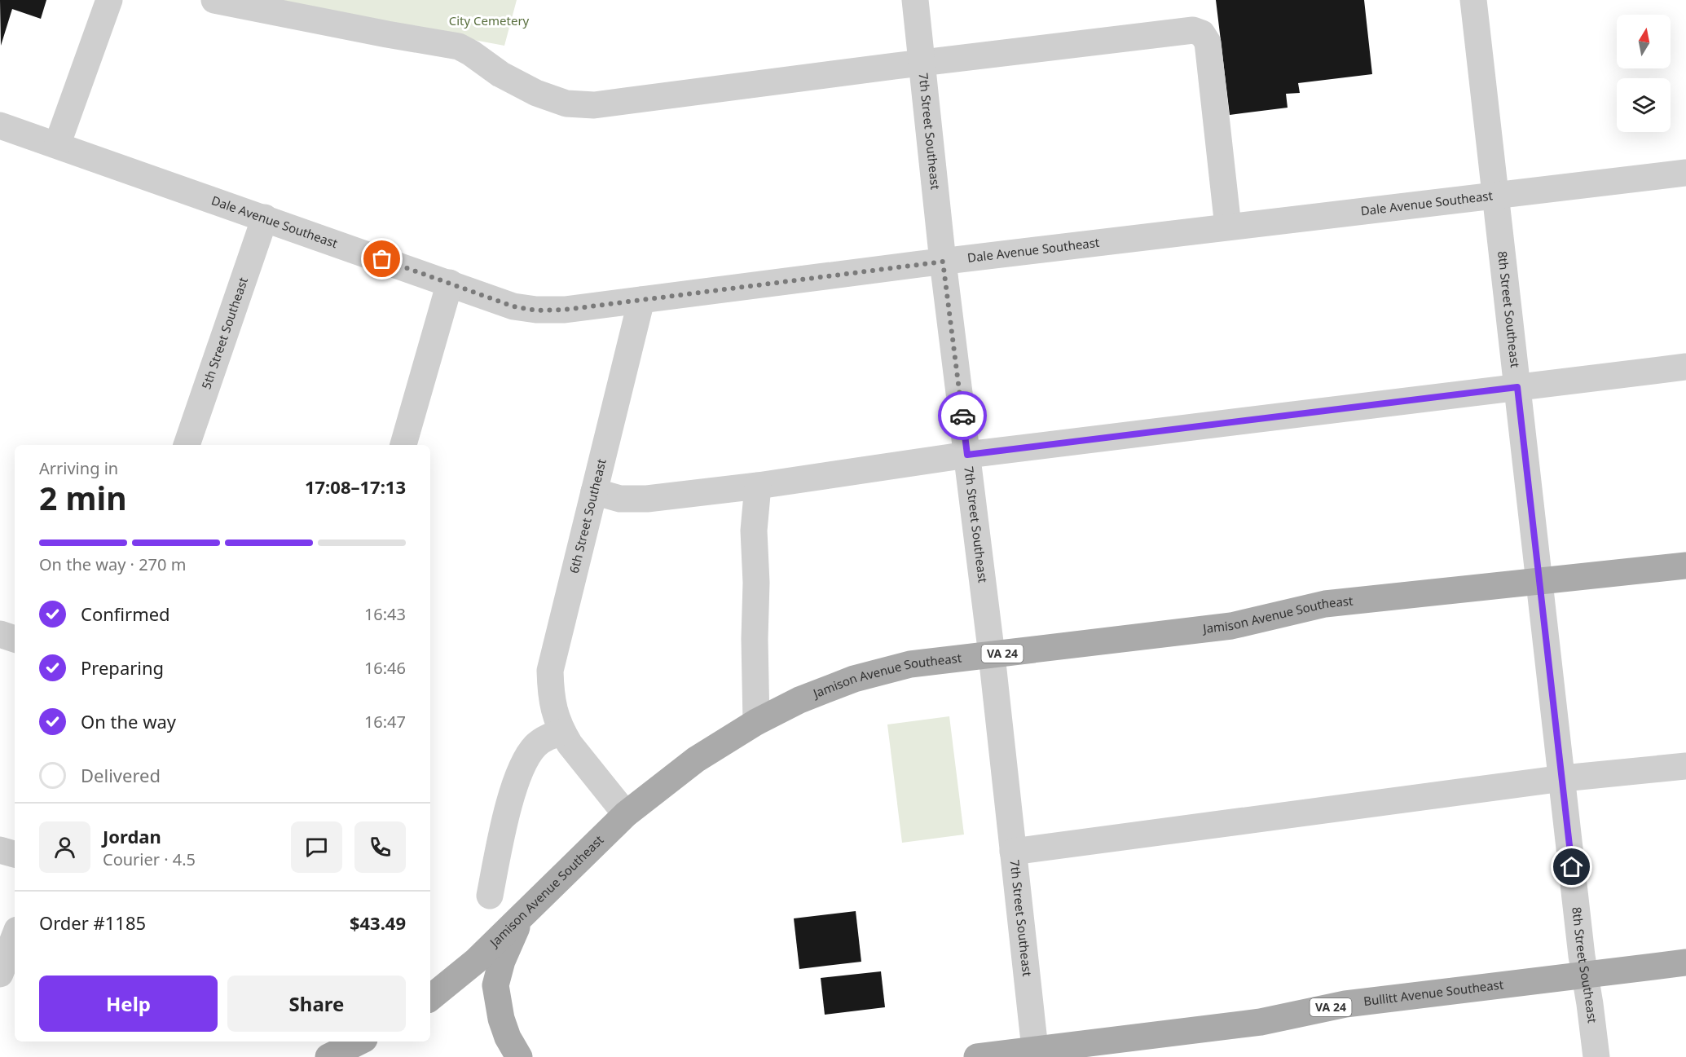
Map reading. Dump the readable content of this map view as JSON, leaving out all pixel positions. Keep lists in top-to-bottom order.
{
  "streets": {
    "main road": ["Jamison Avenue Southeast", "VA 24", "Bullitt Avenue Southeast"],
    "street": [
      "7th Street Southeast",
      "Dale Avenue Southeast",
      "8th Street Southeast",
      "5th Street Southeast",
      "6th Street Southeast"
    ]
  },
  "crossings": [
    ["7th Street Southeast", "Dale Avenue Southeast"],
    ["7th Street Southeast", "Jamison Avenue Southeast"],
    ["7th Street Southeast", "Bullitt Avenue Southeast"],
    ["Dale Avenue Southeast", "8th Street Southeast"],
    ["Dale Avenue Southeast", "5th Street Southeast"],
    ["Dale Avenue Southeast", "6th Street Southeast"],
    ["8th Street Southeast", "Jamison Avenue Southeast"],
    ["8th Street Southeast", "Bullitt Avenue Southeast"],
    ["6th Street Southeast", "Jamison Avenue Southeast"]
  ],
  "parks": ["City Cemetery"],
  "north": "top",
  "page": {
    "heading": ["2 min", "Arriving in", "17:08–17:13"],
    "panel": [
      "Jordan",
      "Courier · 4.5",
      "Order #1185",
      "$43.49"
    ],
    "bar": "On the way · 270 m",
    "list": [
      ["Confirmed", "16:43"],
      ["Preparing", "16:46"],
      ["On the way", "16:47"],
      "Delivered"
    ],
    "buttons": ["Help", "Share"]
  }
}
